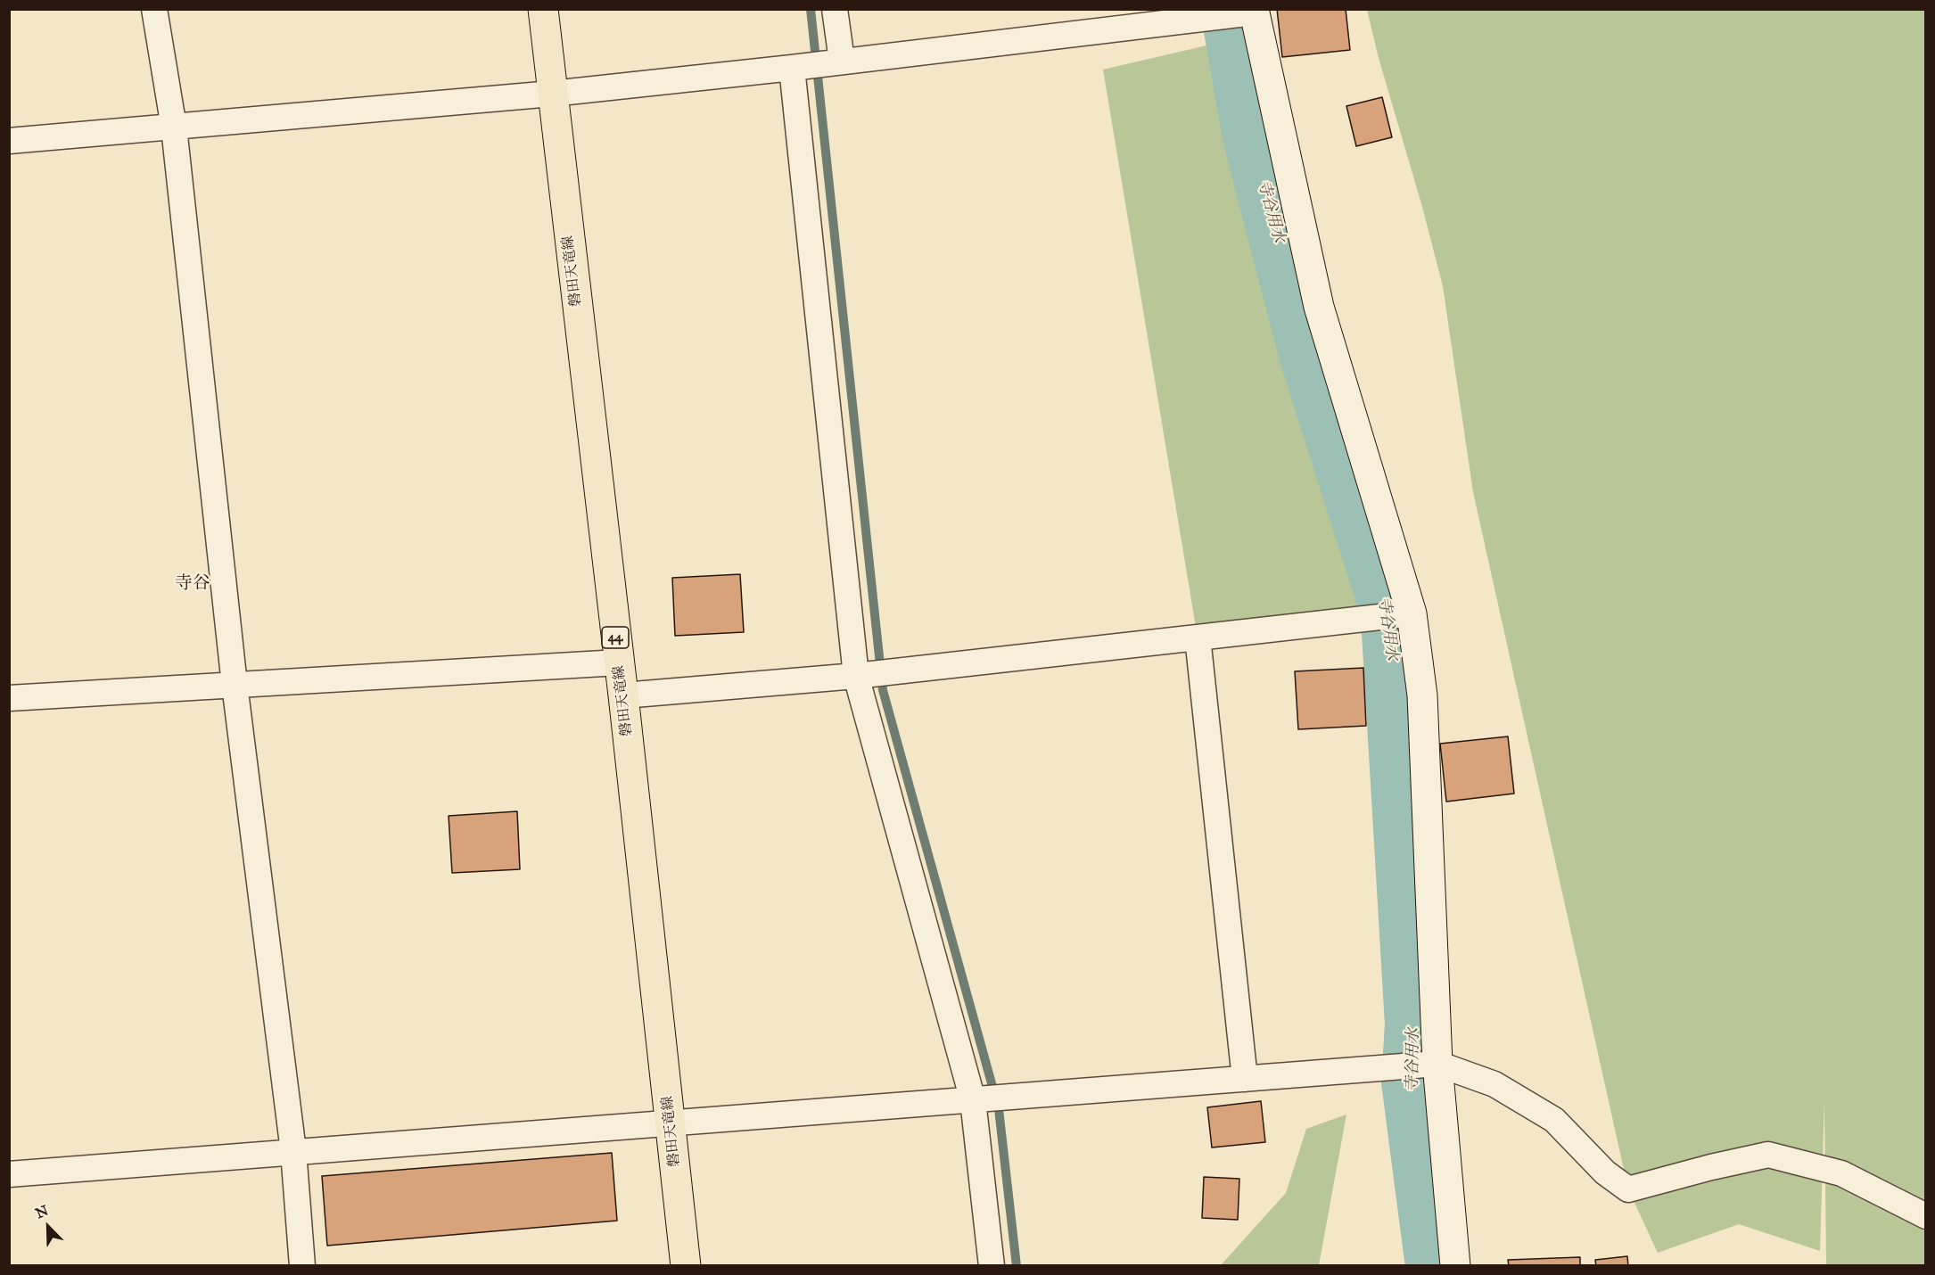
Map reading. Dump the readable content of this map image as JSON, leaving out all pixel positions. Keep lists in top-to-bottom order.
{
  "streets": {
    "main road": ["磐田天竜線", "44"]
  },
  "districts": ["寺谷"],
  "water": ["寺谷用水"],
  "north": "top left"
}
